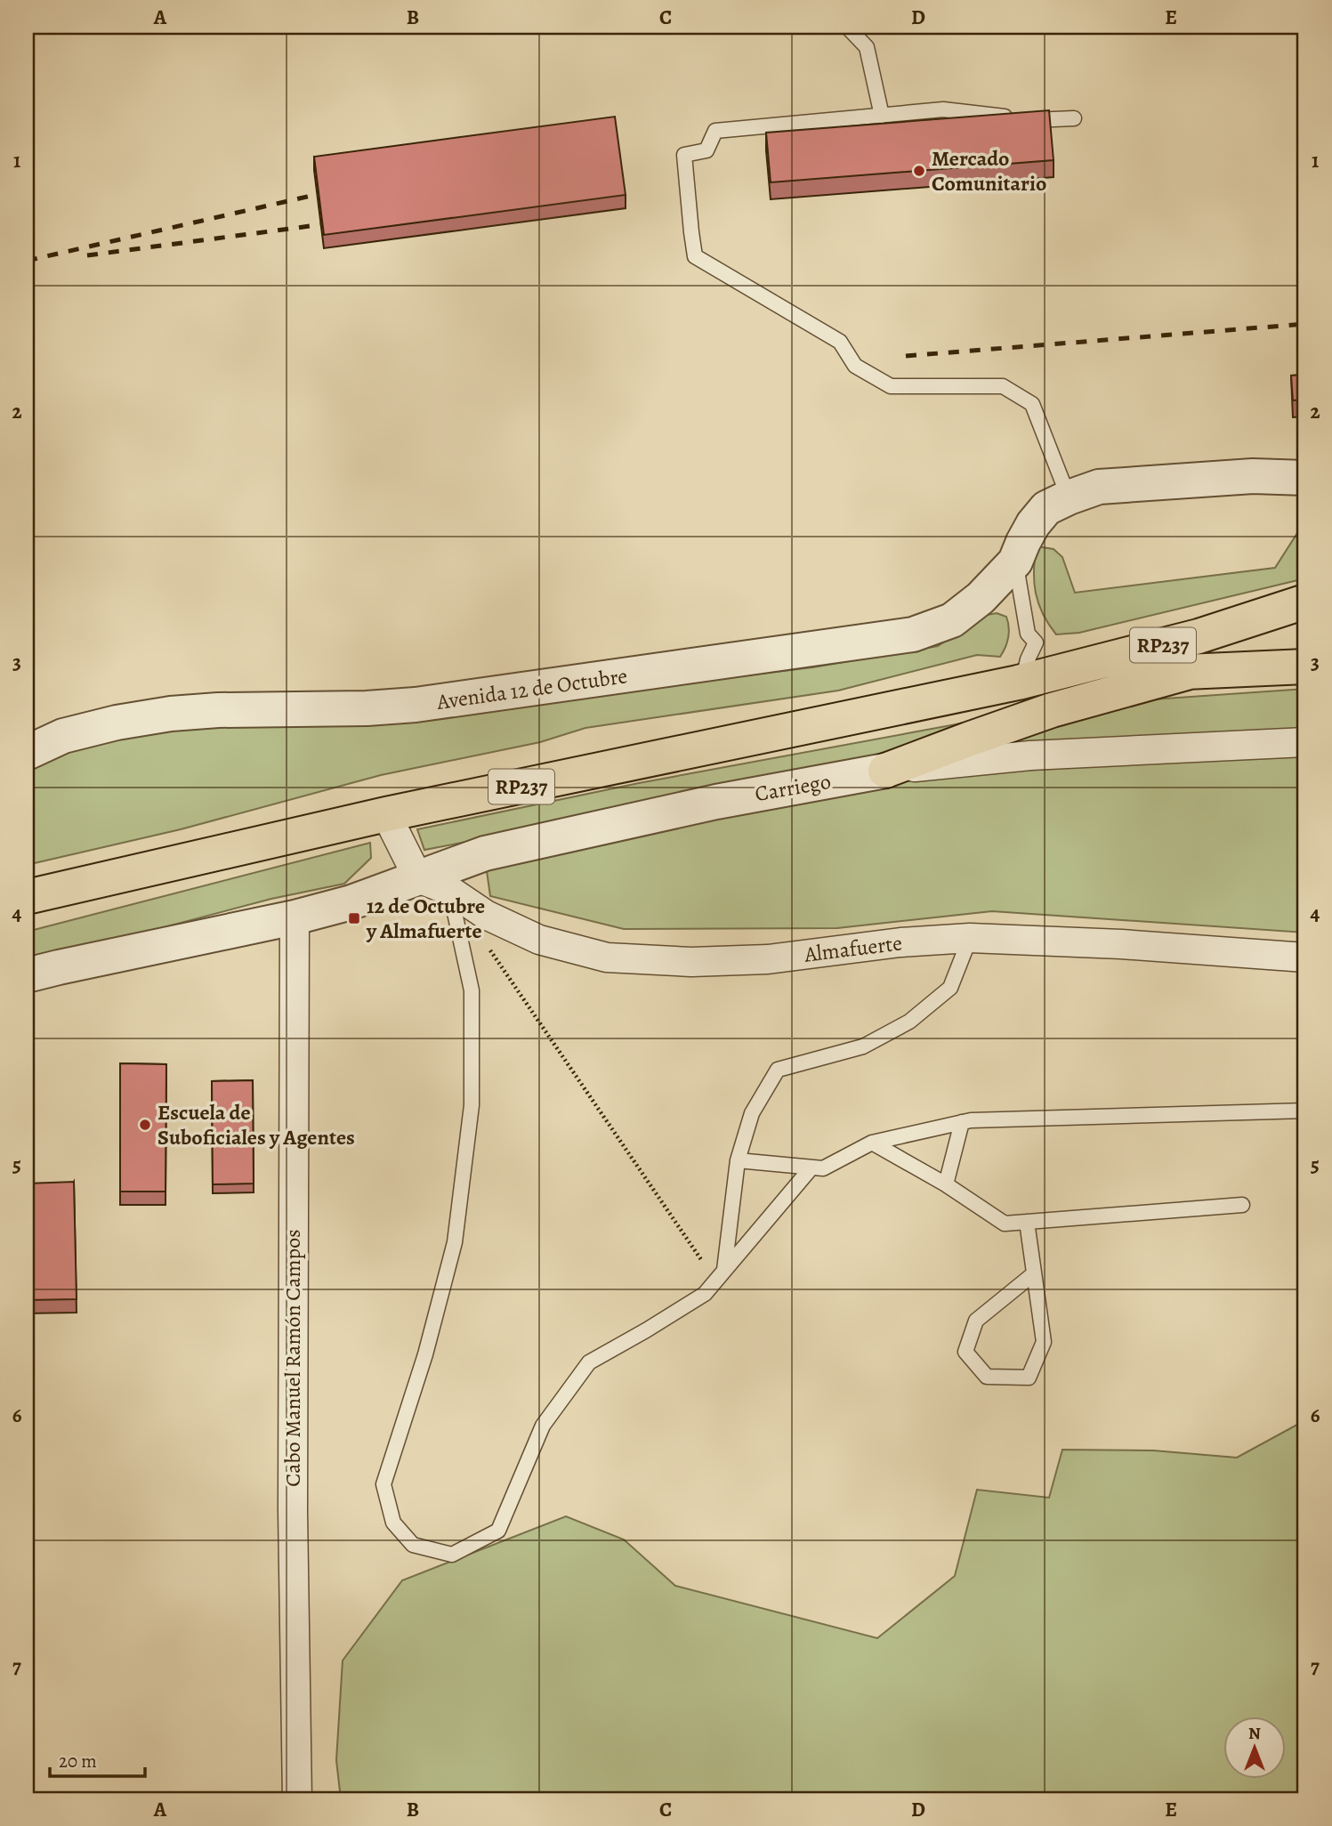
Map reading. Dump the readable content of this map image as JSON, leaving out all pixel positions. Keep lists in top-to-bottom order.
{
  "streets": {
    "main road": ["RP237"],
    "street": [
      "Avenida 12 de Octubre",
      "Carriego",
      "Almafuerte",
      "Cabo Manuel Ramón Campos"
    ]
  },
  "crossings": [
    ["Carriego", "Almafuerte"],
    ["Carriego", "Cabo Manuel Ramón Campos"]
  ],
  "places": {
    "other": ["Mercado Comunitario", "Escuela de Suboficiales y Agentes"],
    "transit": ["12 de Octubre y Almafuerte"]
  },
  "scale_bar": "20 m",
  "north": "top",
  "grid": {
    "columns": [
      "A",
      "B",
      "C",
      "D",
      "E"
    ],
    "rows": [
      "1",
      "2",
      "3",
      "4",
      "5",
      "6",
      "7"
    ]
  }
}
